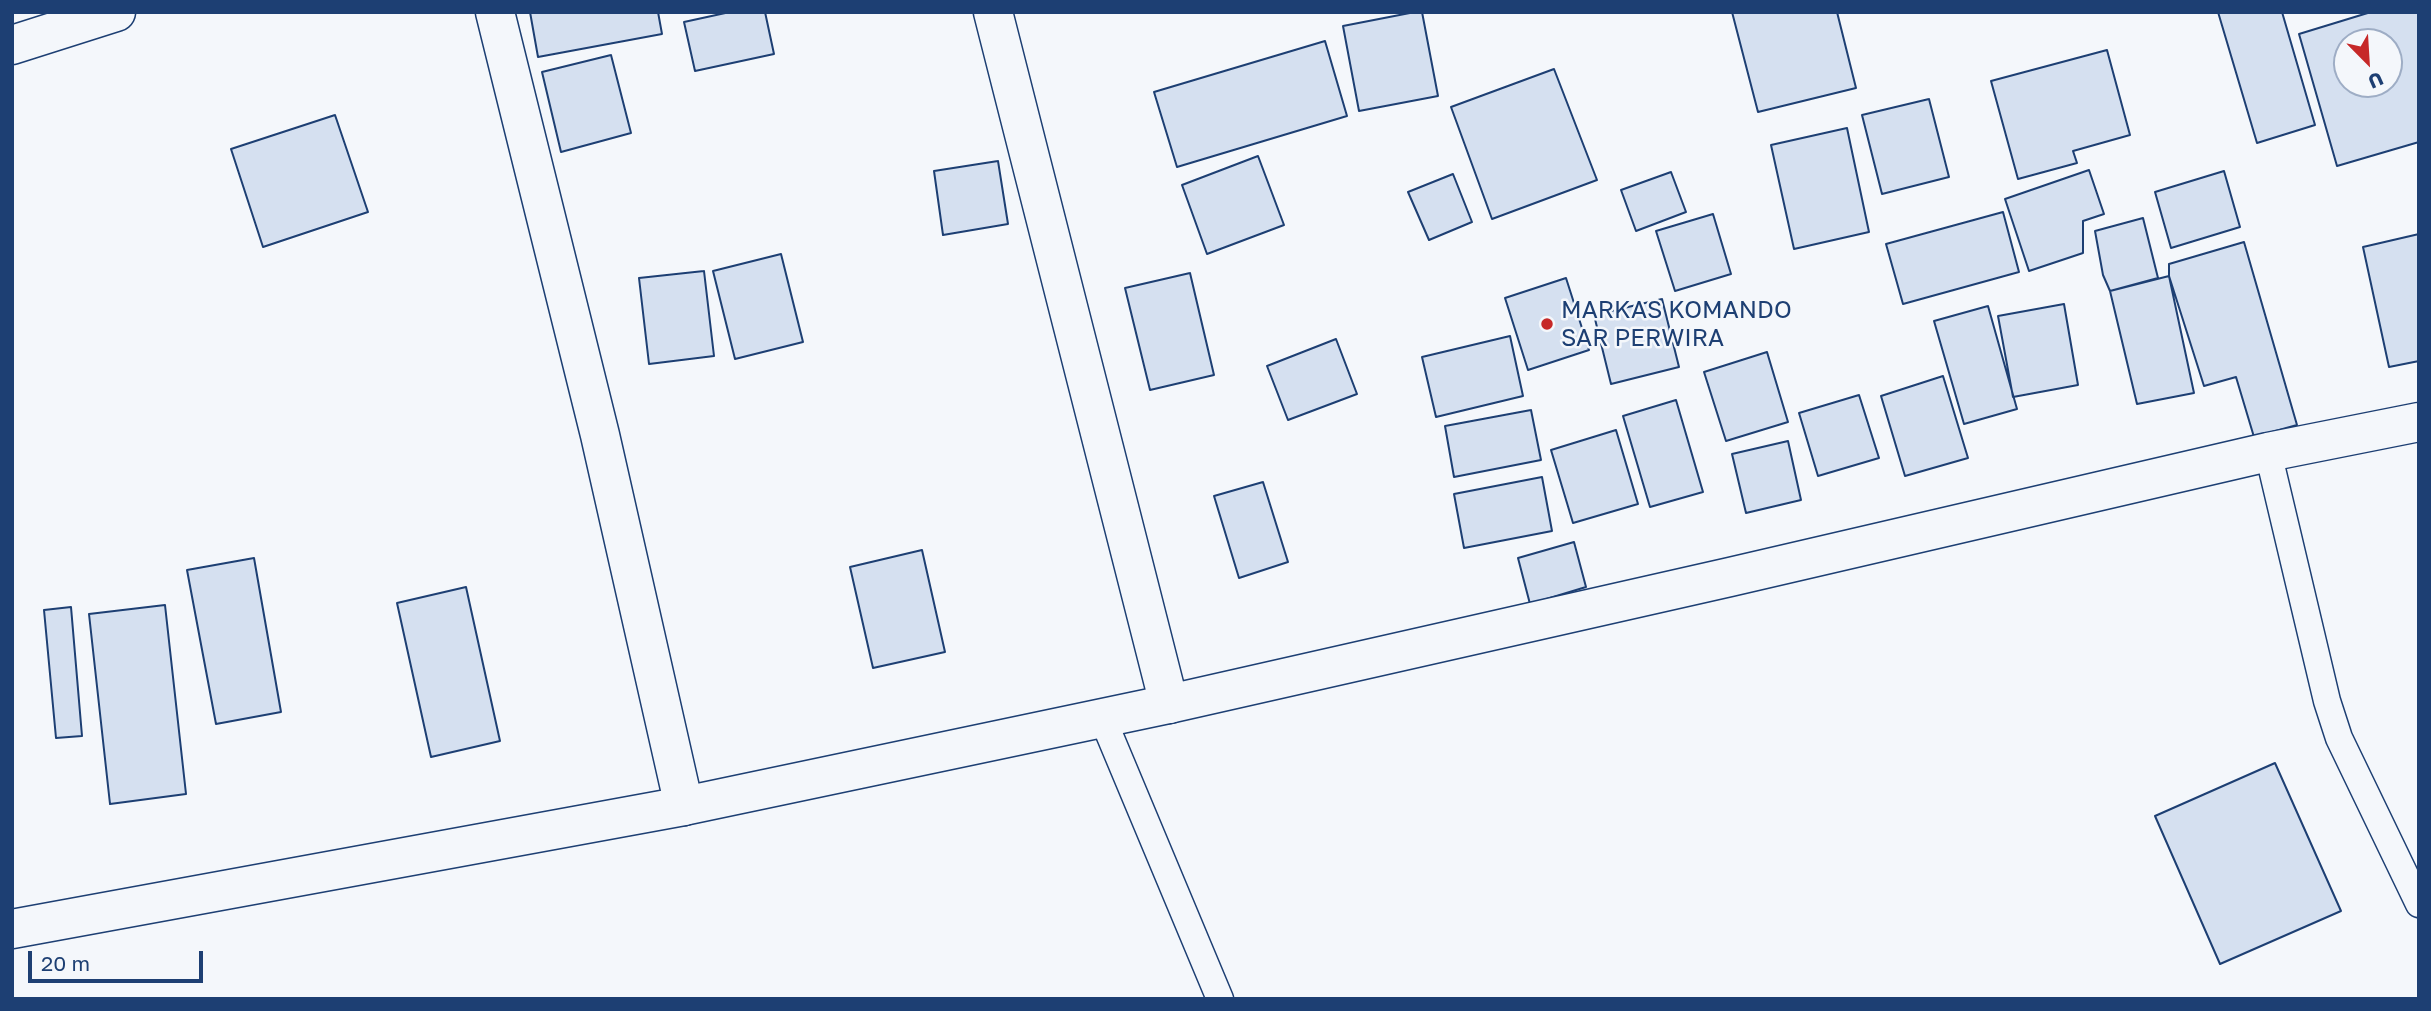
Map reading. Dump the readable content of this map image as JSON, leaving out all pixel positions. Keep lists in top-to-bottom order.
{
  "places": ["MARKAS KOMANDO SAR PERWIRA"],
  "scale_bar": "20 m",
  "north": "bottom right"
}
